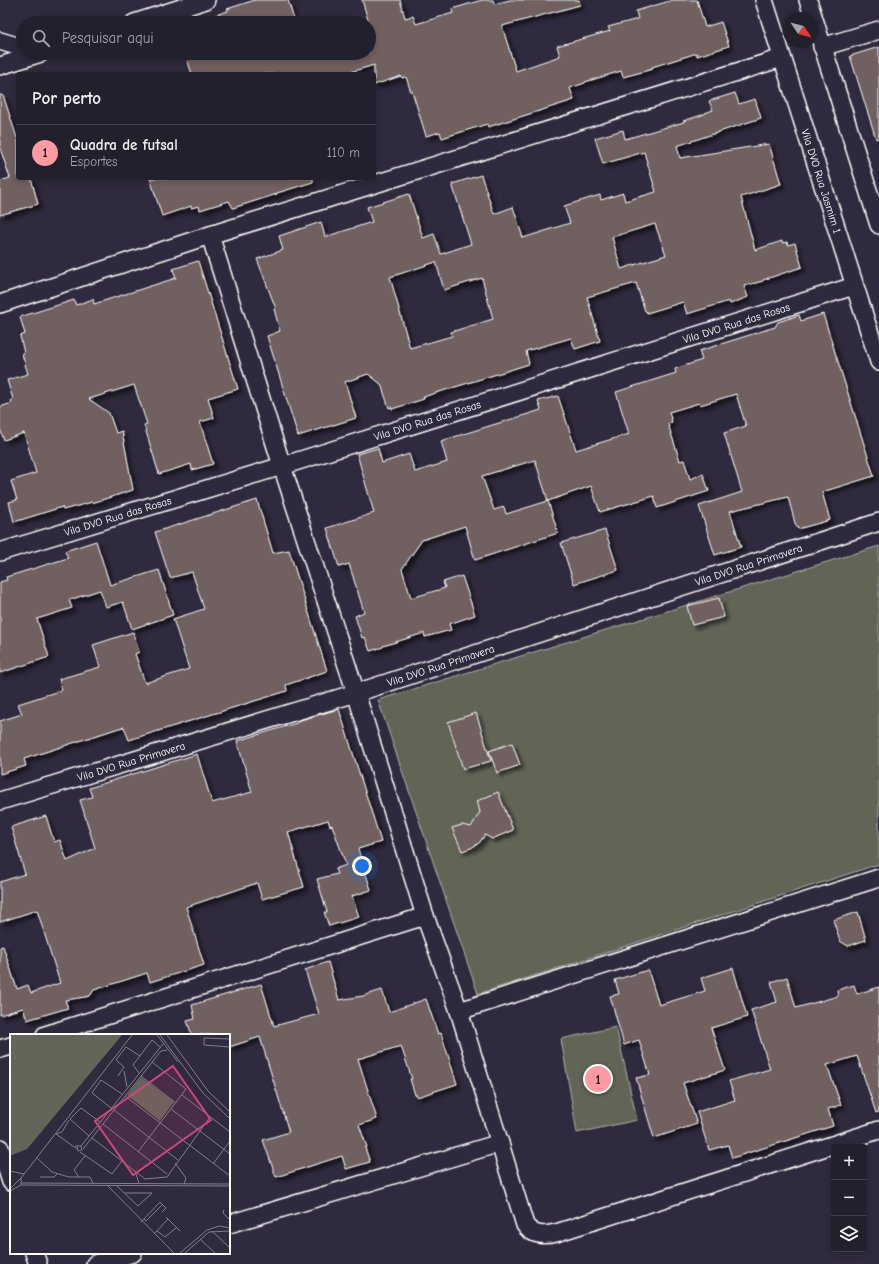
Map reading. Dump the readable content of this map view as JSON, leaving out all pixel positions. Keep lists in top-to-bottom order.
{
  "streets": {
    "street": ["Vila DVO Rua Jasmim 1", "Vila DVO Rua das Rosas", "Vila DVO Rua Primavera"]
  },
  "crossings": [
    ["Vila DVO Rua Jasmim 1", "Vila DVO Rua das Rosas"]
  ],
  "north": "bottom right",
  "page": {
    "search": "Pesquisar aqui",
    "heading": "Por perto",
    "list": [
      {
        "mark": "1",
        "name": "Quadra de futsal",
        "note": "Esportes",
        "value": "110 m"
      }
    ],
    "pins": "1",
    "map_buttons": ["+", "−"]
  }
}
